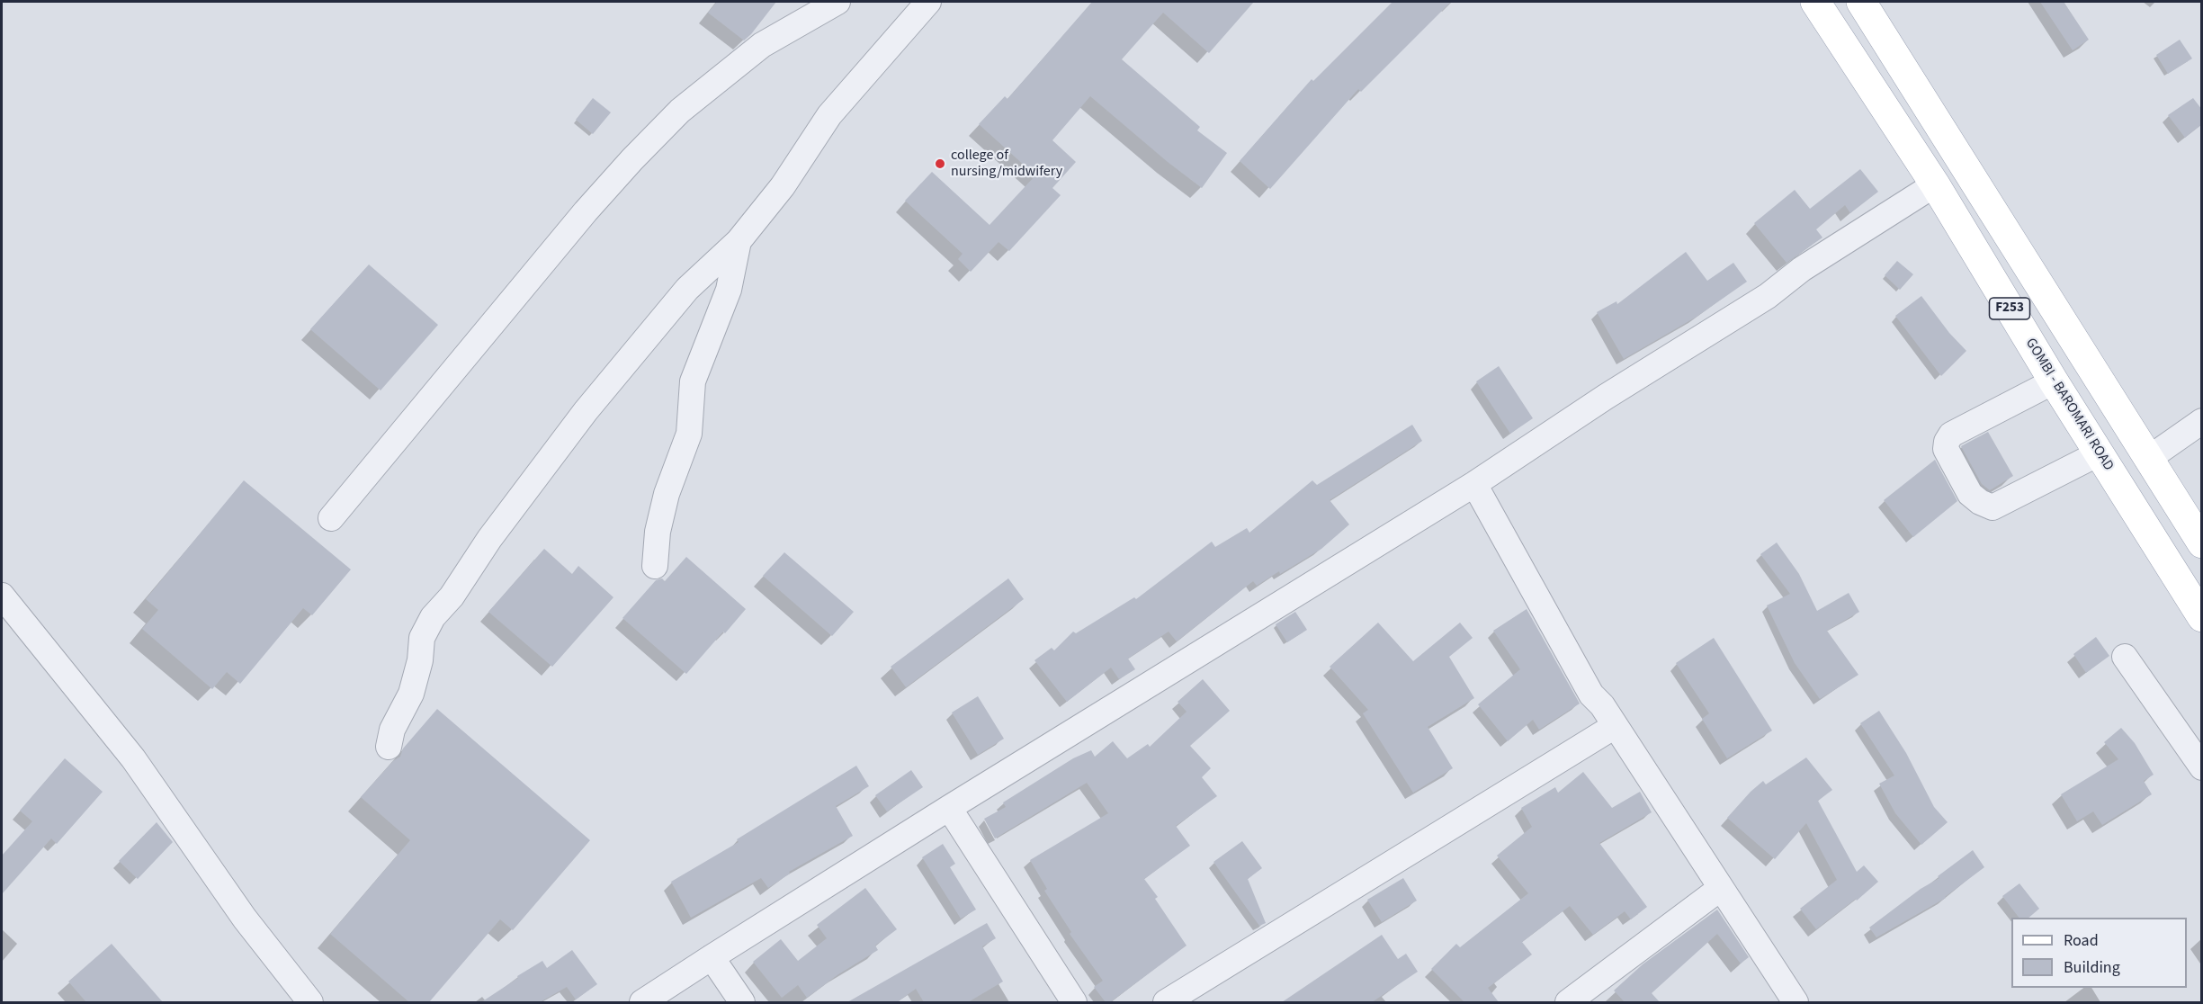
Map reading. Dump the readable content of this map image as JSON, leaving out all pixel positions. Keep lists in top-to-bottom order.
{
  "streets": {
    "main road": ["F253", "GOMBI - BAROMARI ROAD"]
  },
  "places": ["college of nursing/midwifery"],
  "legend": ["Road", "Building"]
}
